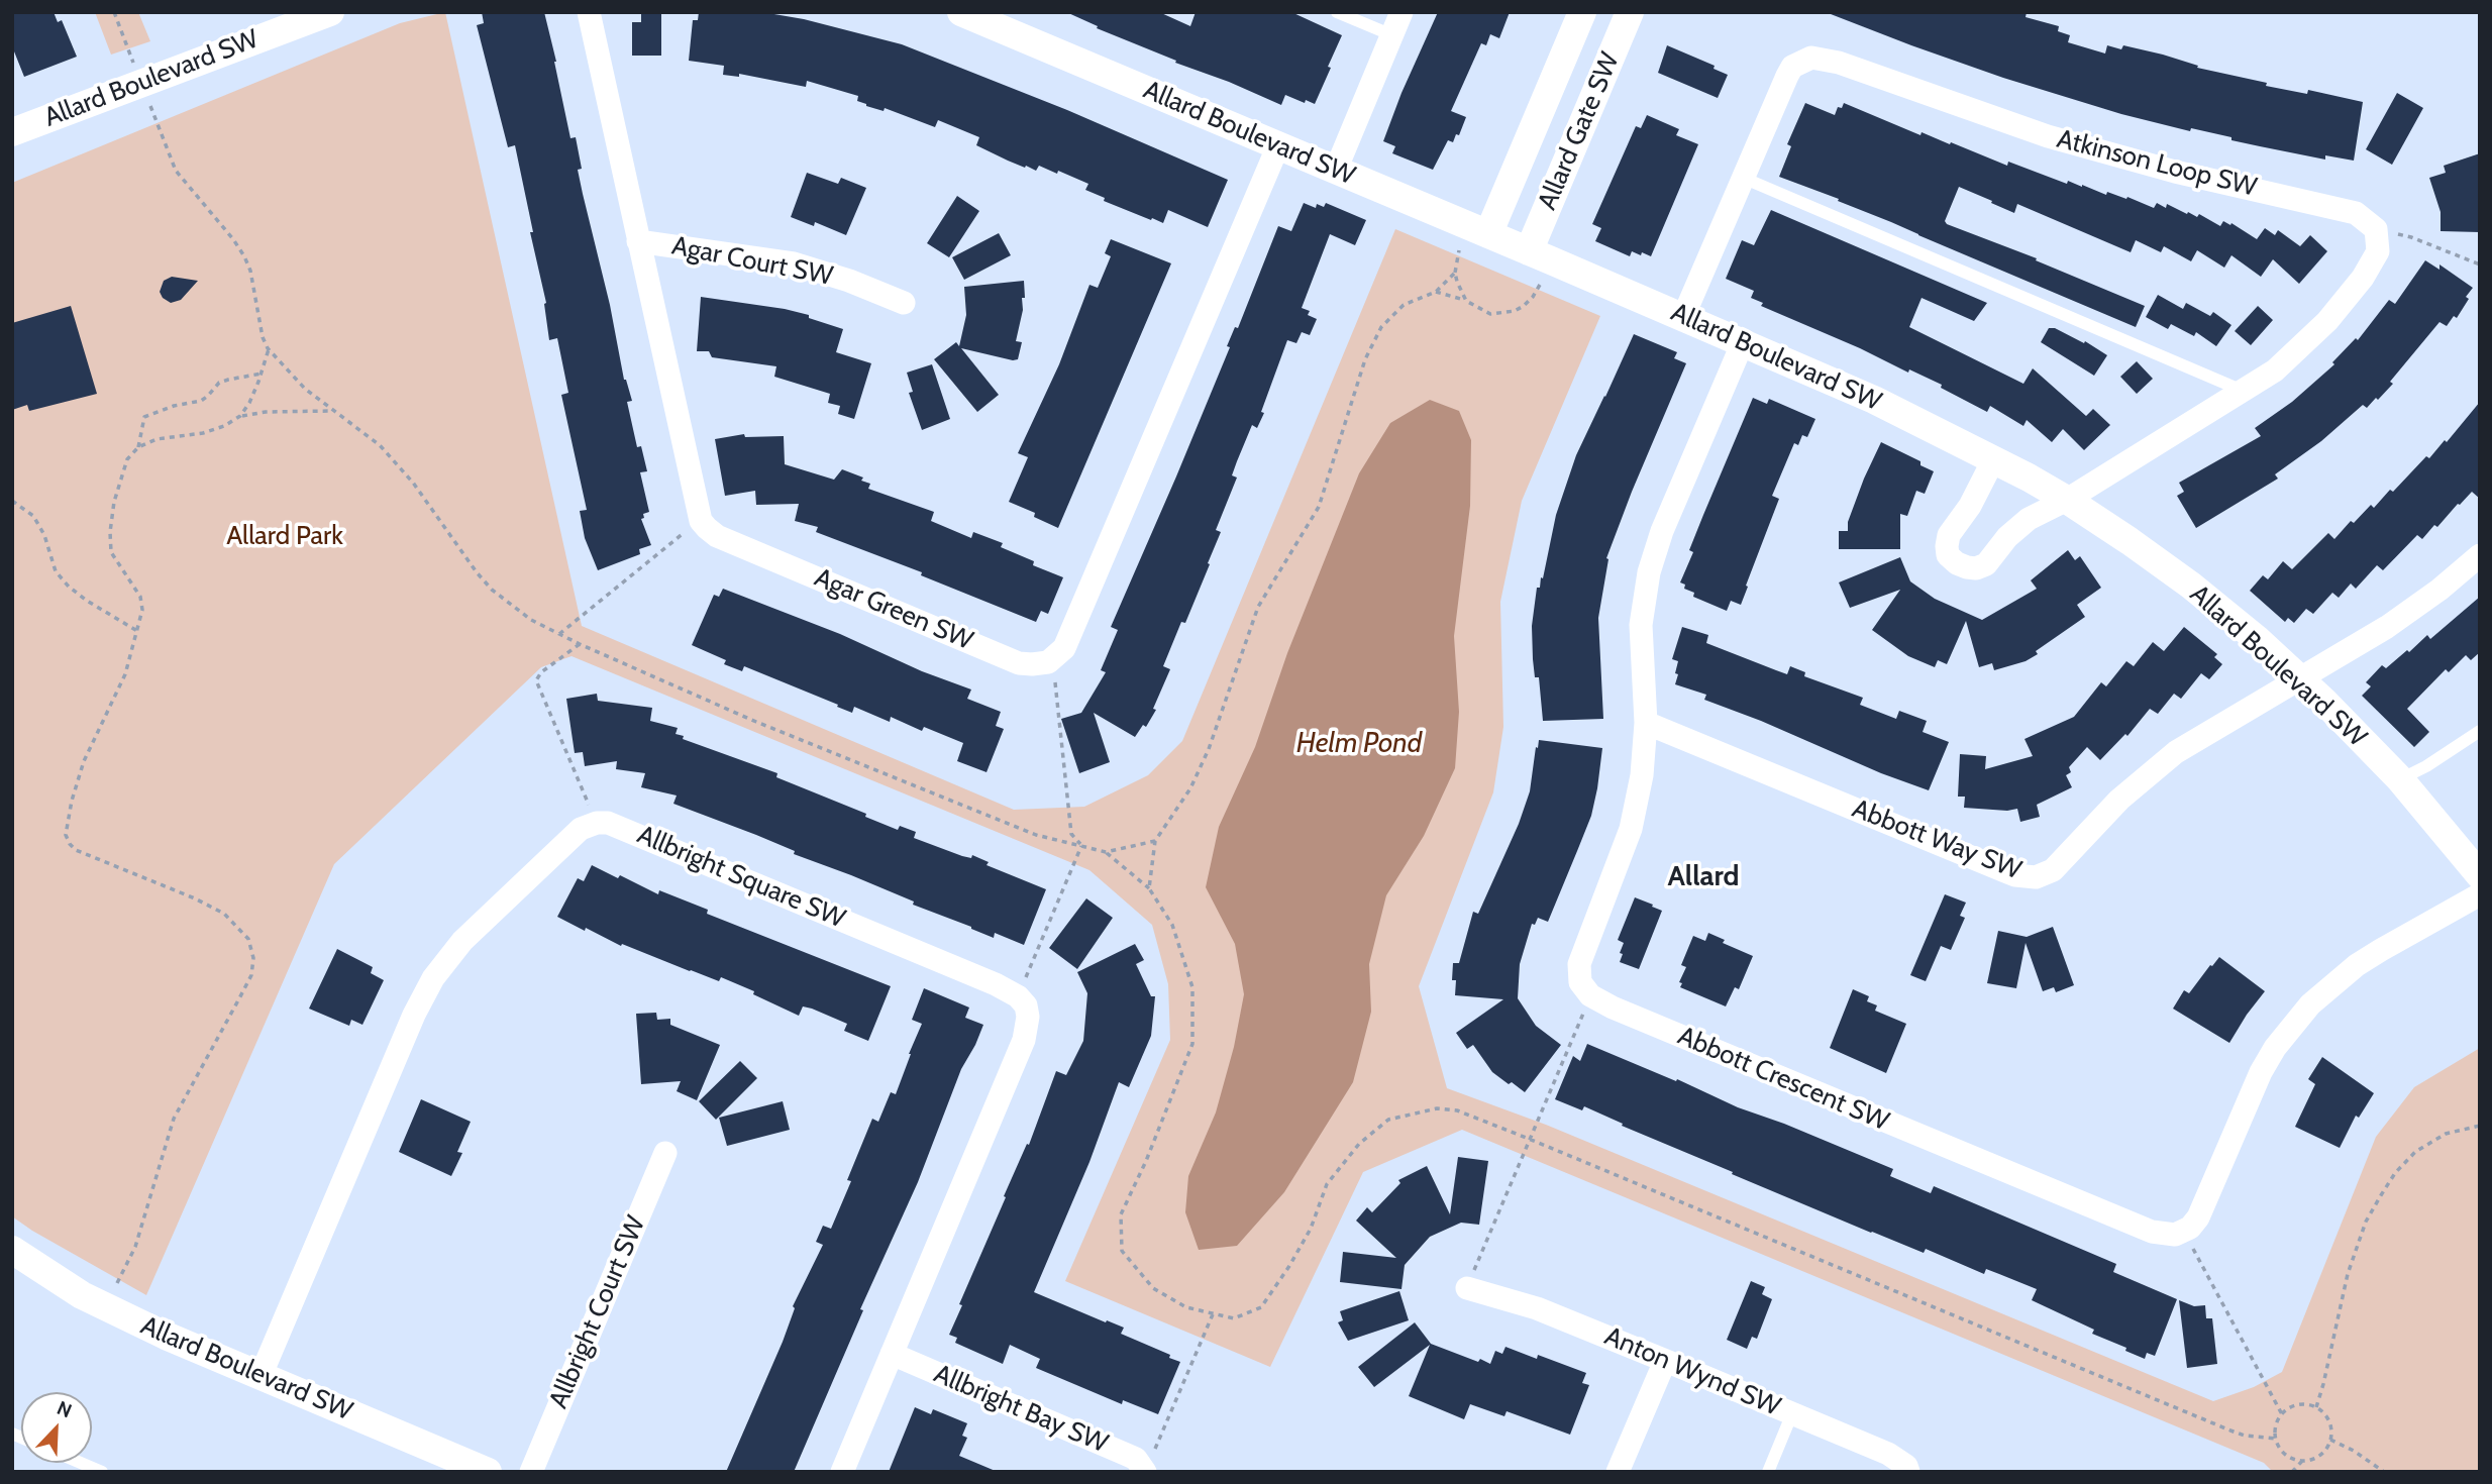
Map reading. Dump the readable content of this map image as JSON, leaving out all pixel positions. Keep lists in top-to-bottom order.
{
  "streets": {
    "street": [
      "Allard Boulevard SW",
      "Allard Gate SW",
      "Atkinson Loop SW",
      "Agar Court SW",
      "Agar Green SW",
      "Abbott Way SW",
      "Allbright Square SW",
      "Abbott Crescent SW",
      "Allbright Court SW",
      "Anton Wynd SW",
      "Allbright Bay SW"
    ]
  },
  "crossings": [
    ["Allard Boulevard SW", "Allard Gate SW"],
    ["Allard Boulevard SW", "Atkinson Loop SW"],
    ["Allard Boulevard SW", "Abbott Way SW"]
  ],
  "districts": ["Allard"],
  "water": ["Helm Pond"],
  "parks": ["Allard Park"],
  "north": "top right"
}
